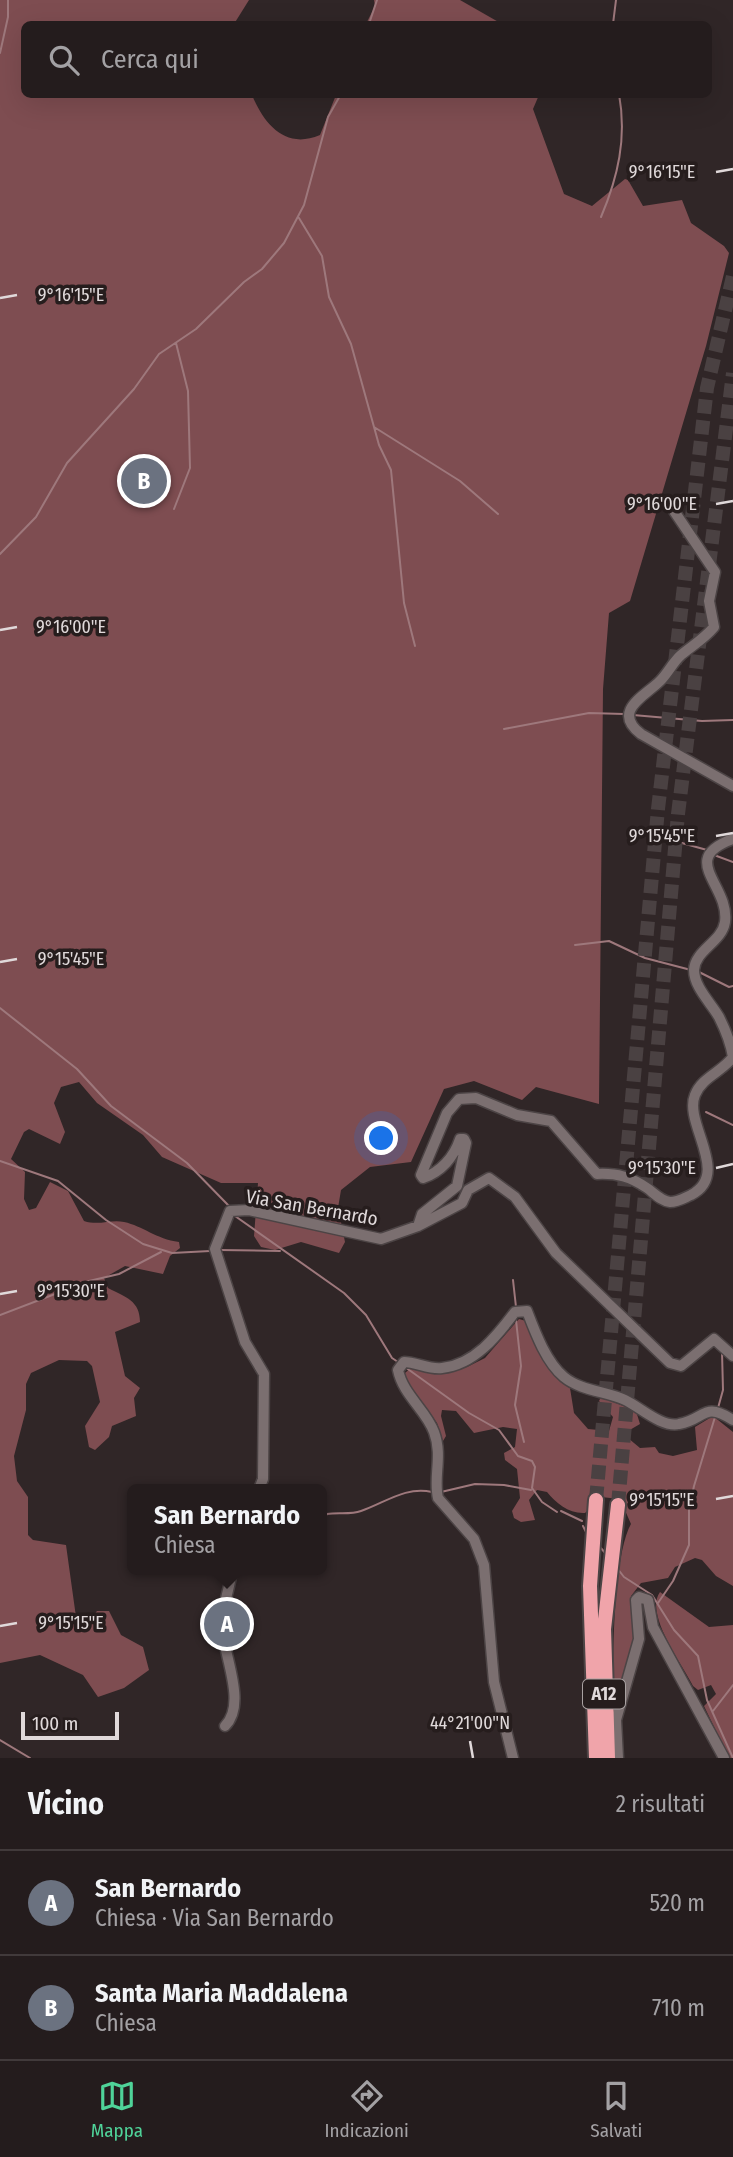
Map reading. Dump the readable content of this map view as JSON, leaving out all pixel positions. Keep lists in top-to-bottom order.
{
  "streets": {
    "highway": ["A12"],
    "street": ["Via San Bernardo"]
  },
  "scale_bar": "100 m",
  "page": {
    "search": "Cerca qui",
    "pins": ["B", "A"],
    "popup": ["San Bernardo", "Chiesa"],
    "scale": "100 m",
    "heading": ["Vicino", "2 risultati"],
    "list": [
      {
        "mark": "A",
        "name": "San Bernardo",
        "note": "Chiesa · Via San Bernardo",
        "value": "520 m"
      },
      {
        "mark": "B",
        "name": "Santa Maria Maddalena",
        "note": "Chiesa",
        "value": "710 m"
      }
    ],
    "nav": ["Mappa", "Indicazioni", "Salvati"]
  },
  "coordinates": [
    "9°16'15\"E",
    "9°16'00\"E",
    "9°15'45\"E",
    "9°15'30\"E",
    "9°15'15\"E",
    "44°21'00\"N"
  ]
}
